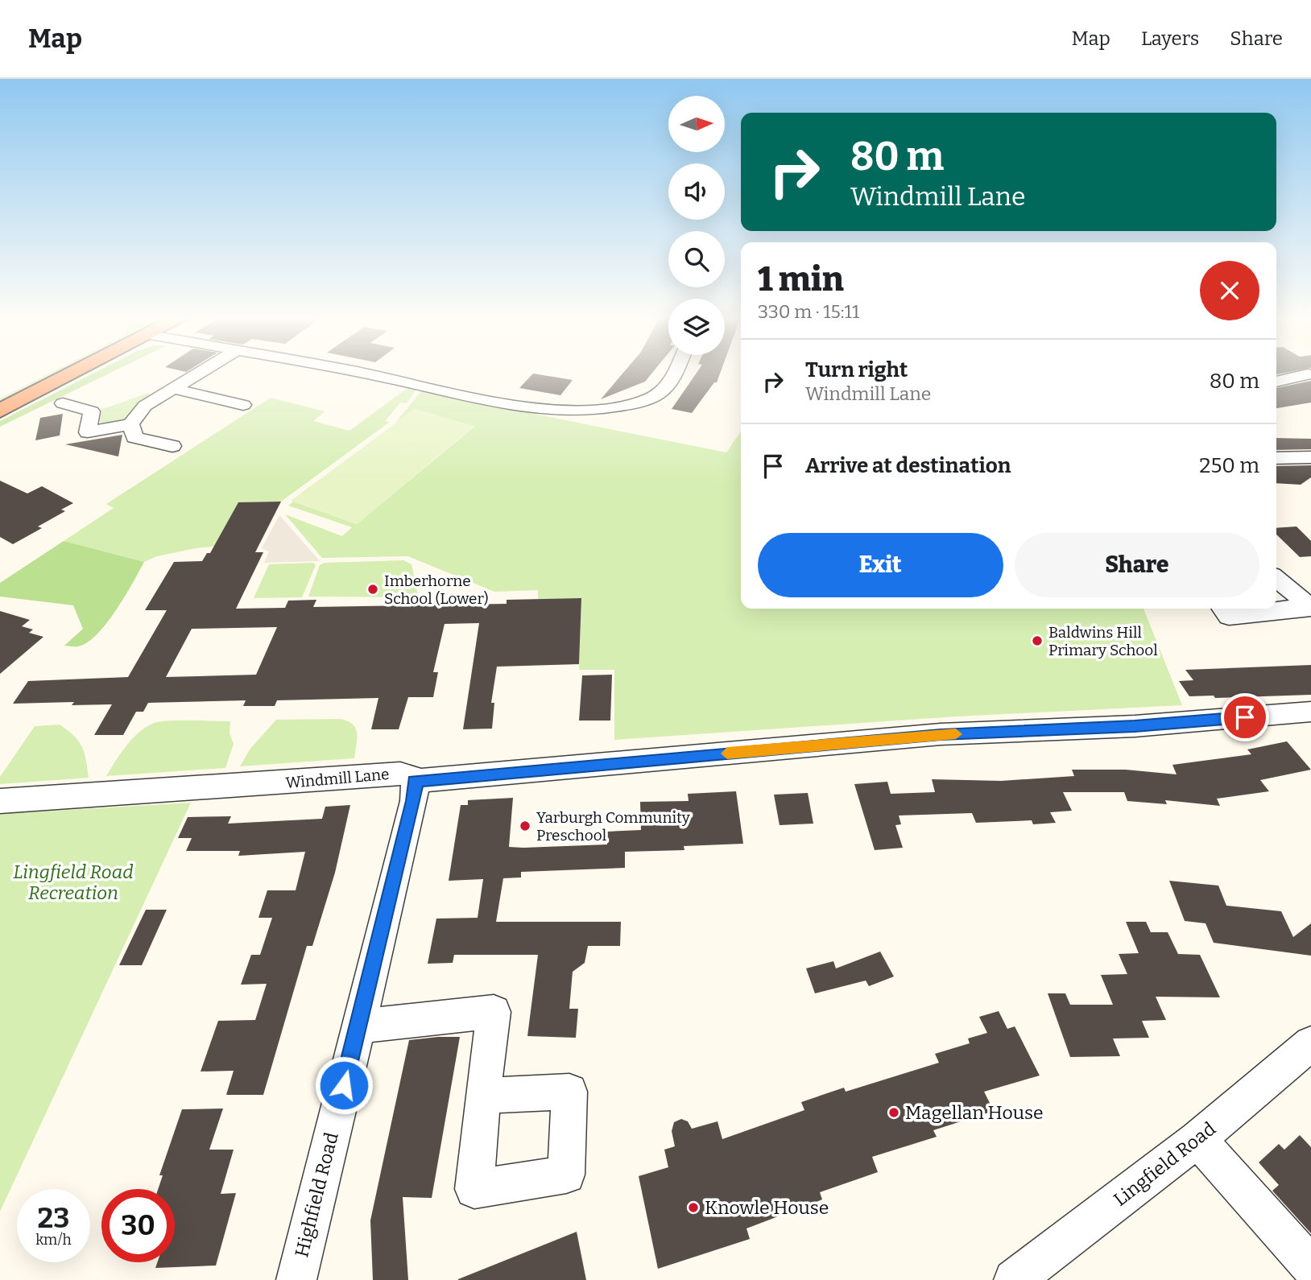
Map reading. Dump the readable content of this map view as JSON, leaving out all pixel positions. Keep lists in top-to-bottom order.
{
  "streets": {
    "street": ["Windmill Lane", "Lingfield Road", "Highfield Road"]
  },
  "crossings": [
    ["Windmill Lane", "Highfield Road"]
  ],
  "parks": ["Lingfield Road Recreation"],
  "places": [
    "Imberhorne School (Lower)",
    "Baldwins Hill Primary School",
    "Yarburgh Community Preschool",
    "Magellan House",
    "Knowle House"
  ],
  "north": "right",
  "page": {
    "header": "Map",
    "nav": ["Map", "Layers", "Share"],
    "turn": ["80 m", "Windmill Lane"],
    "heading": ["1 min", "330 m · 15:11"],
    "list": [
      {
        "name": "Turn right",
        "note": "Windmill Lane",
        "value": "80 m"
      },
      {
        "name": "Arrive at destination",
        "value": "250 m"
      }
    ],
    "buttons": ["Exit", "Share"],
    "speed": "23 km/h",
    "limit": "30"
  }
}
